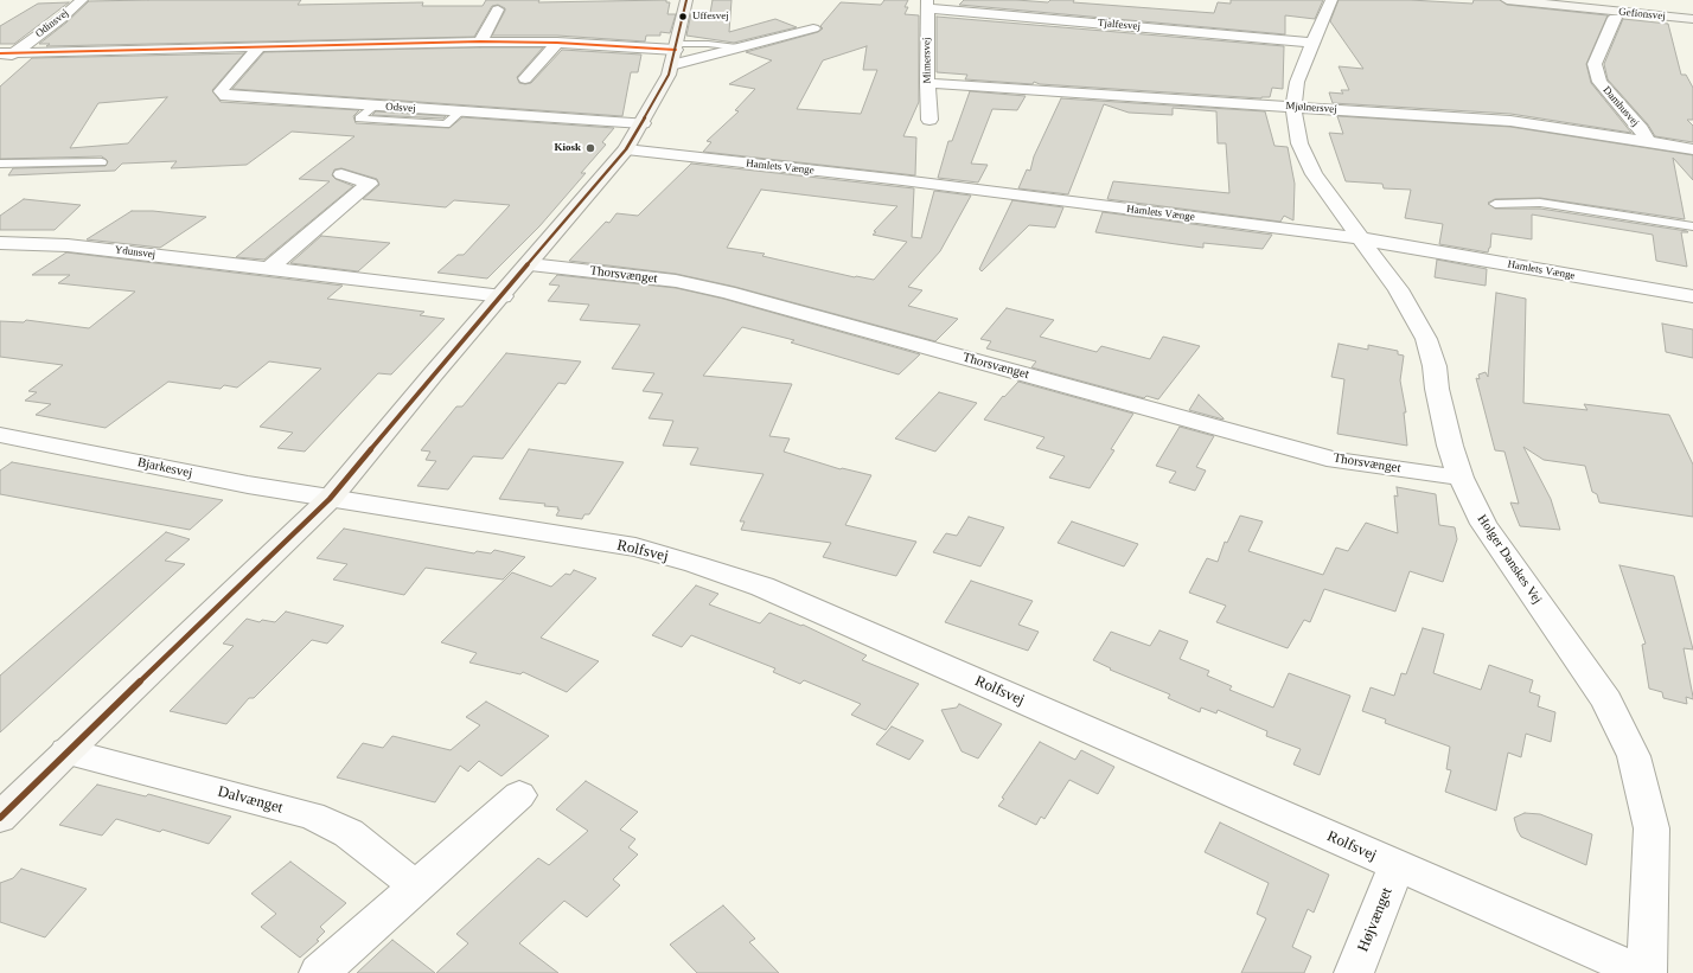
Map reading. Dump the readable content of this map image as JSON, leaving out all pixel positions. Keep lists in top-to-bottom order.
{
  "streets": {
    "street": [
      "Gefionsvej",
      "Odinsvej",
      "Tjalfesvej",
      "Mimersvej",
      "Damhusvej",
      "Odsvej",
      "Mjølnersvej",
      "Hamlets Vænge",
      "Ydunsvej",
      "Thorsvænget",
      "Bjarkesvej",
      "Rolfsvej",
      "Holger Danskes Vej",
      "Dalvænget",
      "Højvænget"
    ]
  },
  "crossings": [
    ["Tjalfesvej", "Mimersvej"],
    ["Tjalfesvej", "Holger Danskes Vej"],
    ["Mimersvej", "Mjølnersvej"],
    ["Damhusvej", "Mjølnersvej"],
    ["Mjølnersvej", "Holger Danskes Vej"],
    ["Hamlets Vænge", "Holger Danskes Vej"],
    ["Thorsvænget", "Holger Danskes Vej"],
    ["Bjarkesvej", "Rolfsvej"],
    ["Rolfsvej", "Holger Danskes Vej"],
    ["Rolfsvej", "Højvænget"]
  ],
  "places": ["Uffesvej", "Kiosk"]
}
